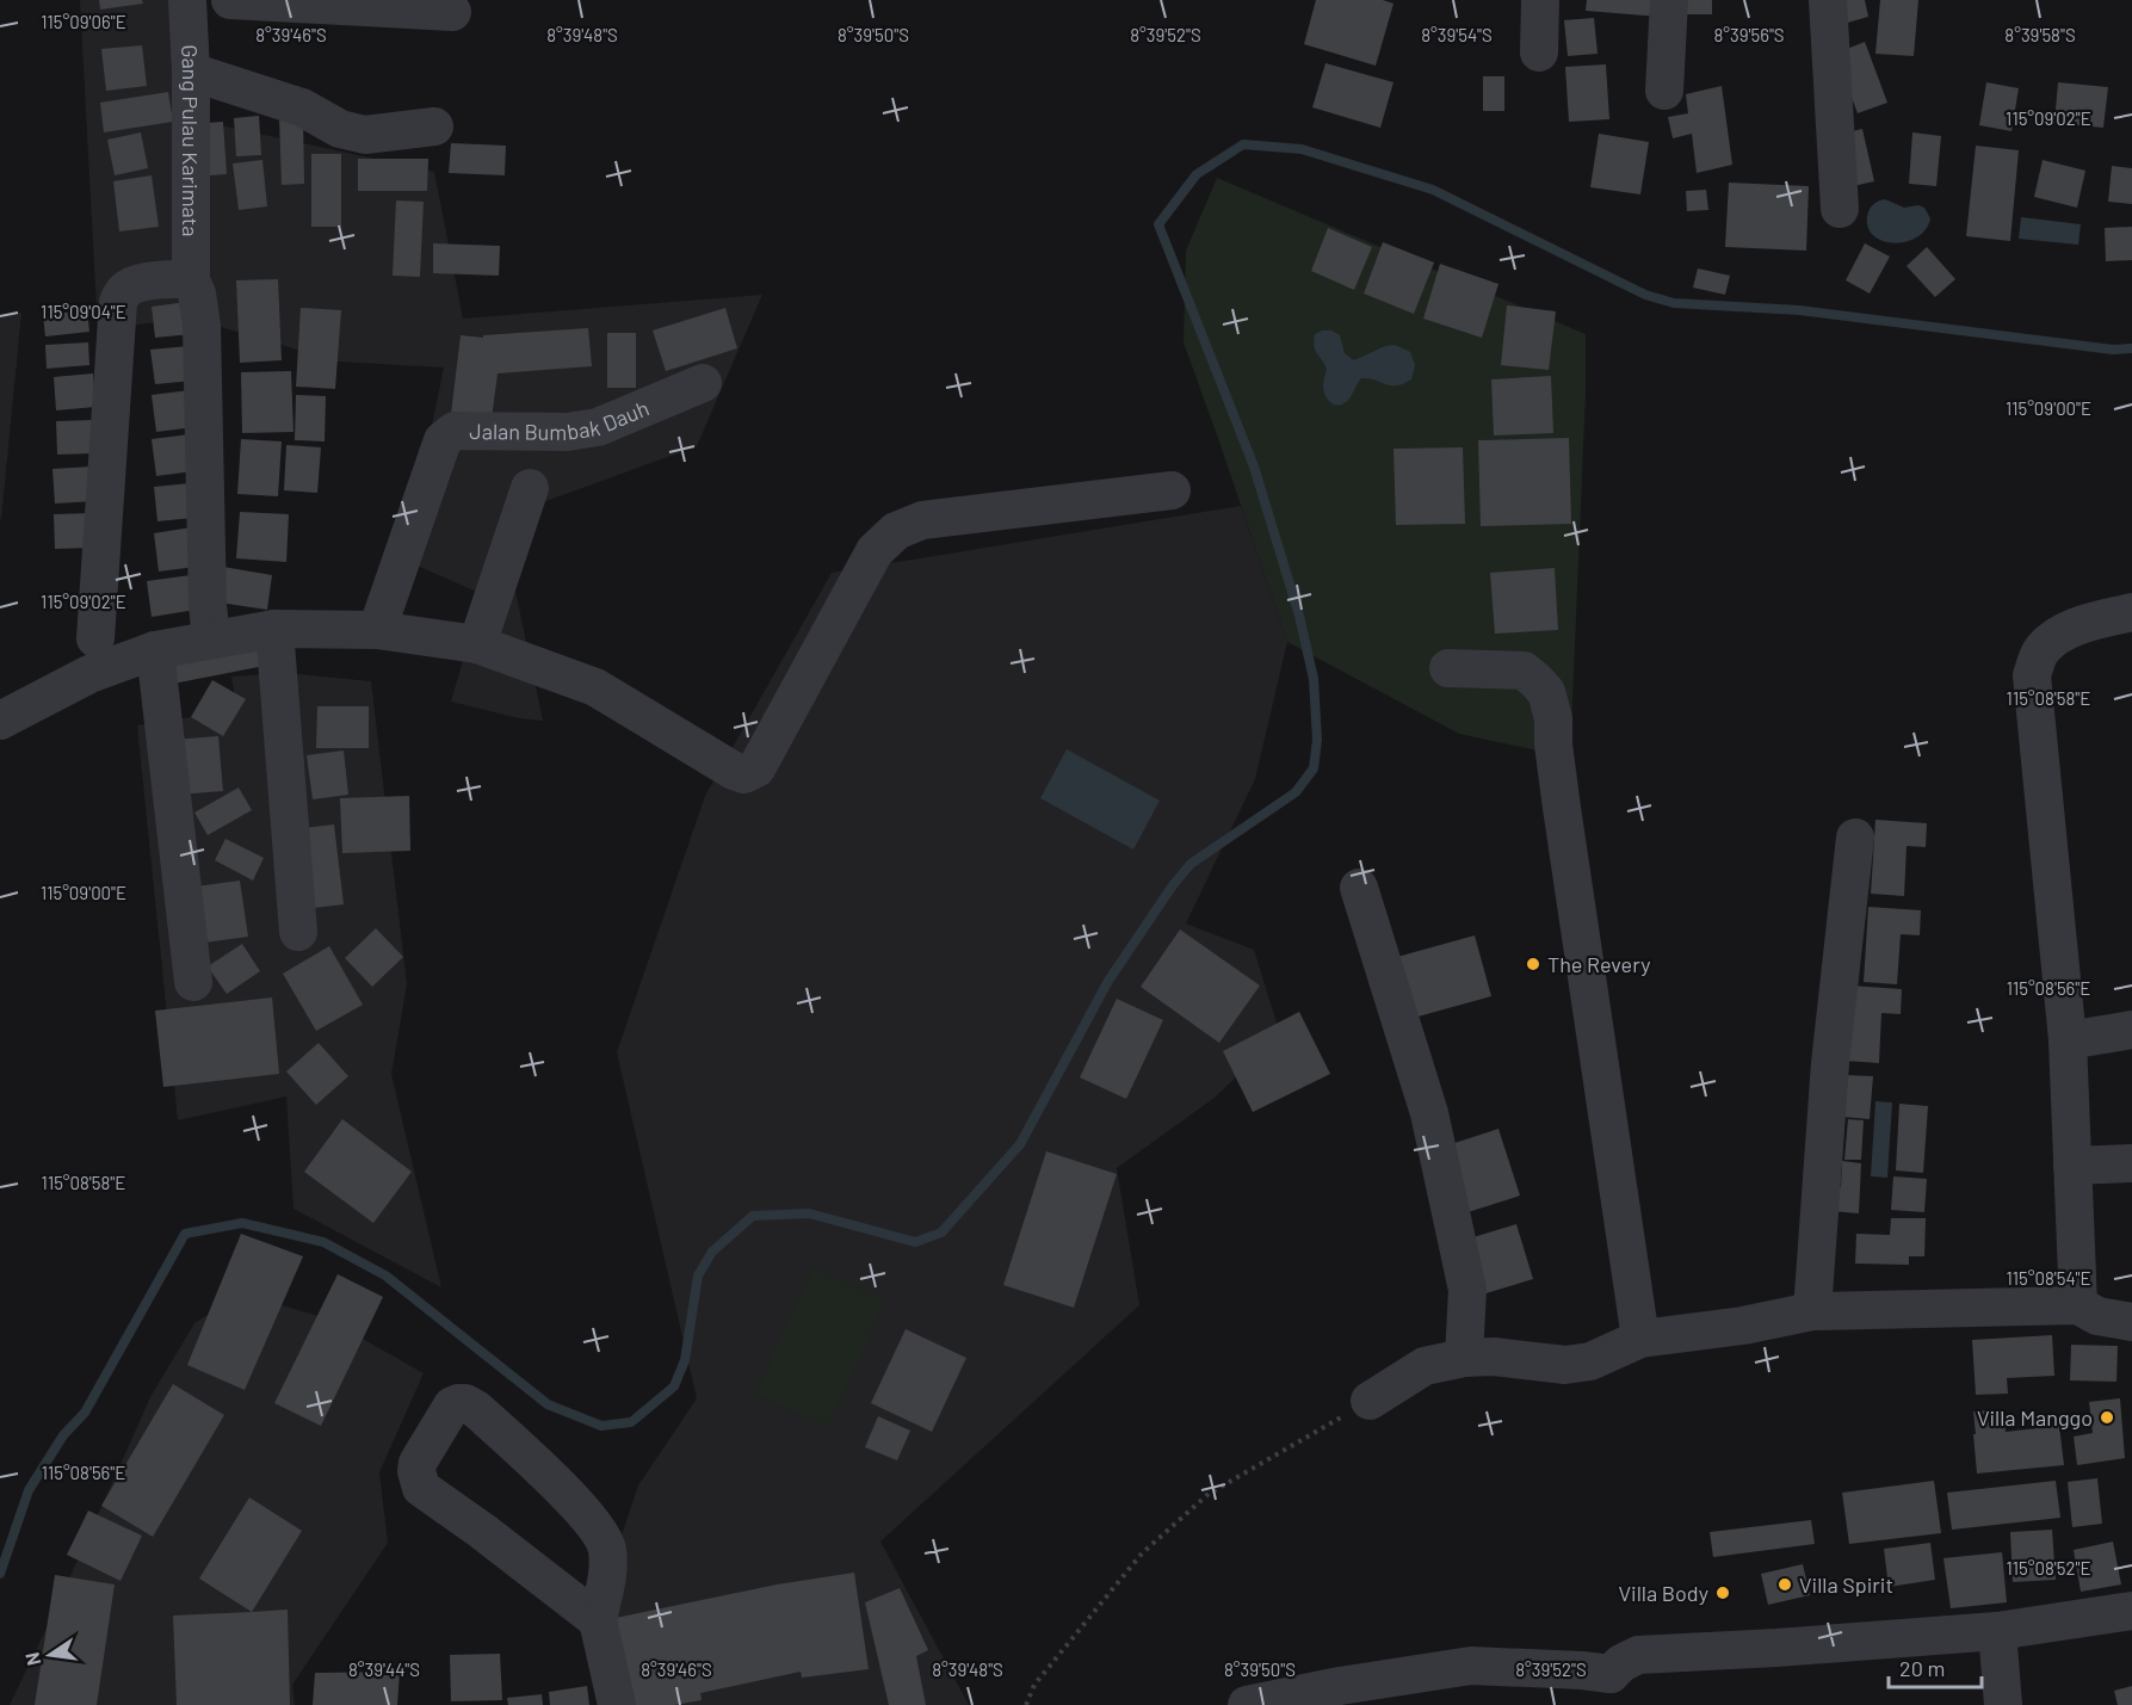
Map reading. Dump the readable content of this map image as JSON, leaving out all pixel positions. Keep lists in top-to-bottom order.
{
  "streets": {
    "street": ["Gang Pulau Karimata", "Jalan Bumbak Dauh"]
  },
  "places": [
    "The Revery",
    "Villa Manggo",
    "Villa Spirit",
    "Villa Body"
  ],
  "scale_bar": "20 m",
  "north": "left",
  "coordinates": [
    "115°09'06\"E",
    "8°39'46\"S",
    "8°39'48\"S",
    "8°39'50\"S",
    "8°39'52\"S",
    "8°39'54\"S",
    "8°39'56\"S",
    "8°39'58\"S",
    "115°09'02\"E",
    "115°09'04\"E",
    "115°09'00\"E",
    "115°08'58\"E",
    "115°08'56\"E",
    "115°08'54\"E",
    "115°08'52\"E",
    "8°39'44\"S"
  ]
}
